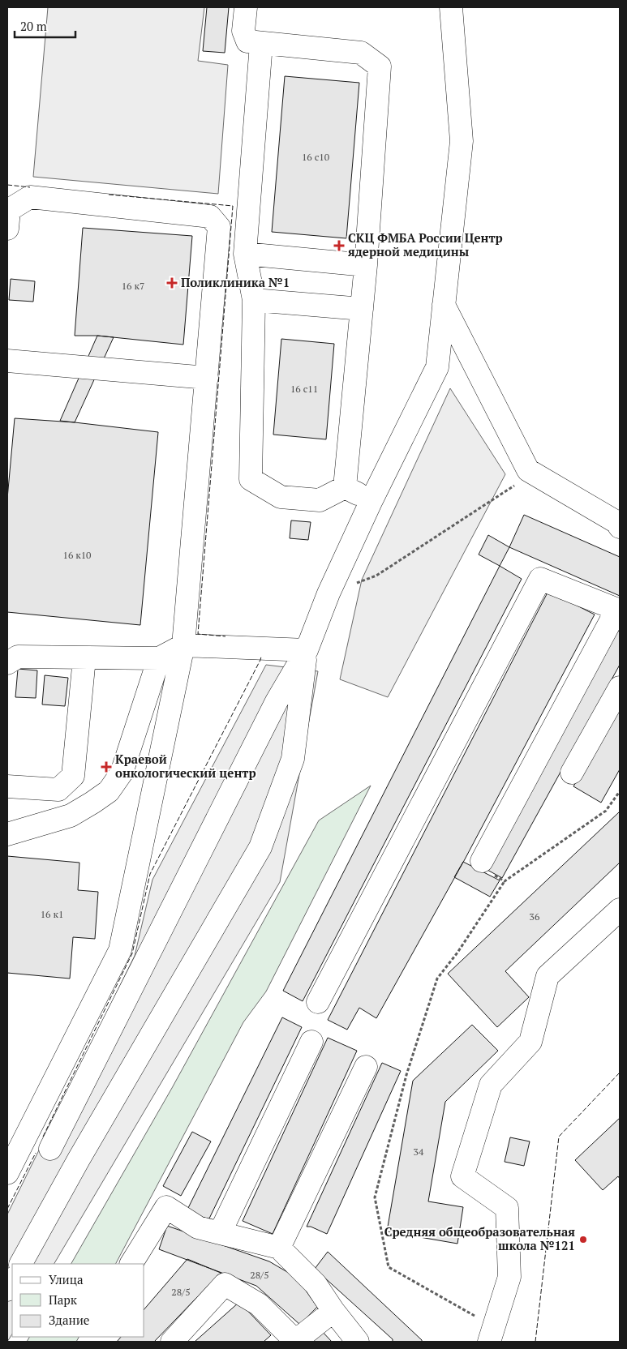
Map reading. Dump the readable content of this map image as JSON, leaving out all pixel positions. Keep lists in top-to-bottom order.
{
  "places": {
    "health": ["СКЦ ФМБА России Центр ядерной медицины", "Поликлиника №1", "Краевой онкологический центр"],
    "other": ["Средняя общеобразовательная школа №121"]
  },
  "house_numbers": [
    "16 с10",
    "16 к7",
    "16 с11",
    "16 к10",
    "16 к1",
    "36",
    "34",
    "28/5",
    "28/5"
  ],
  "legend": ["Улица", "Парк", "Здание"],
  "scale_bar": "20 m"
}
